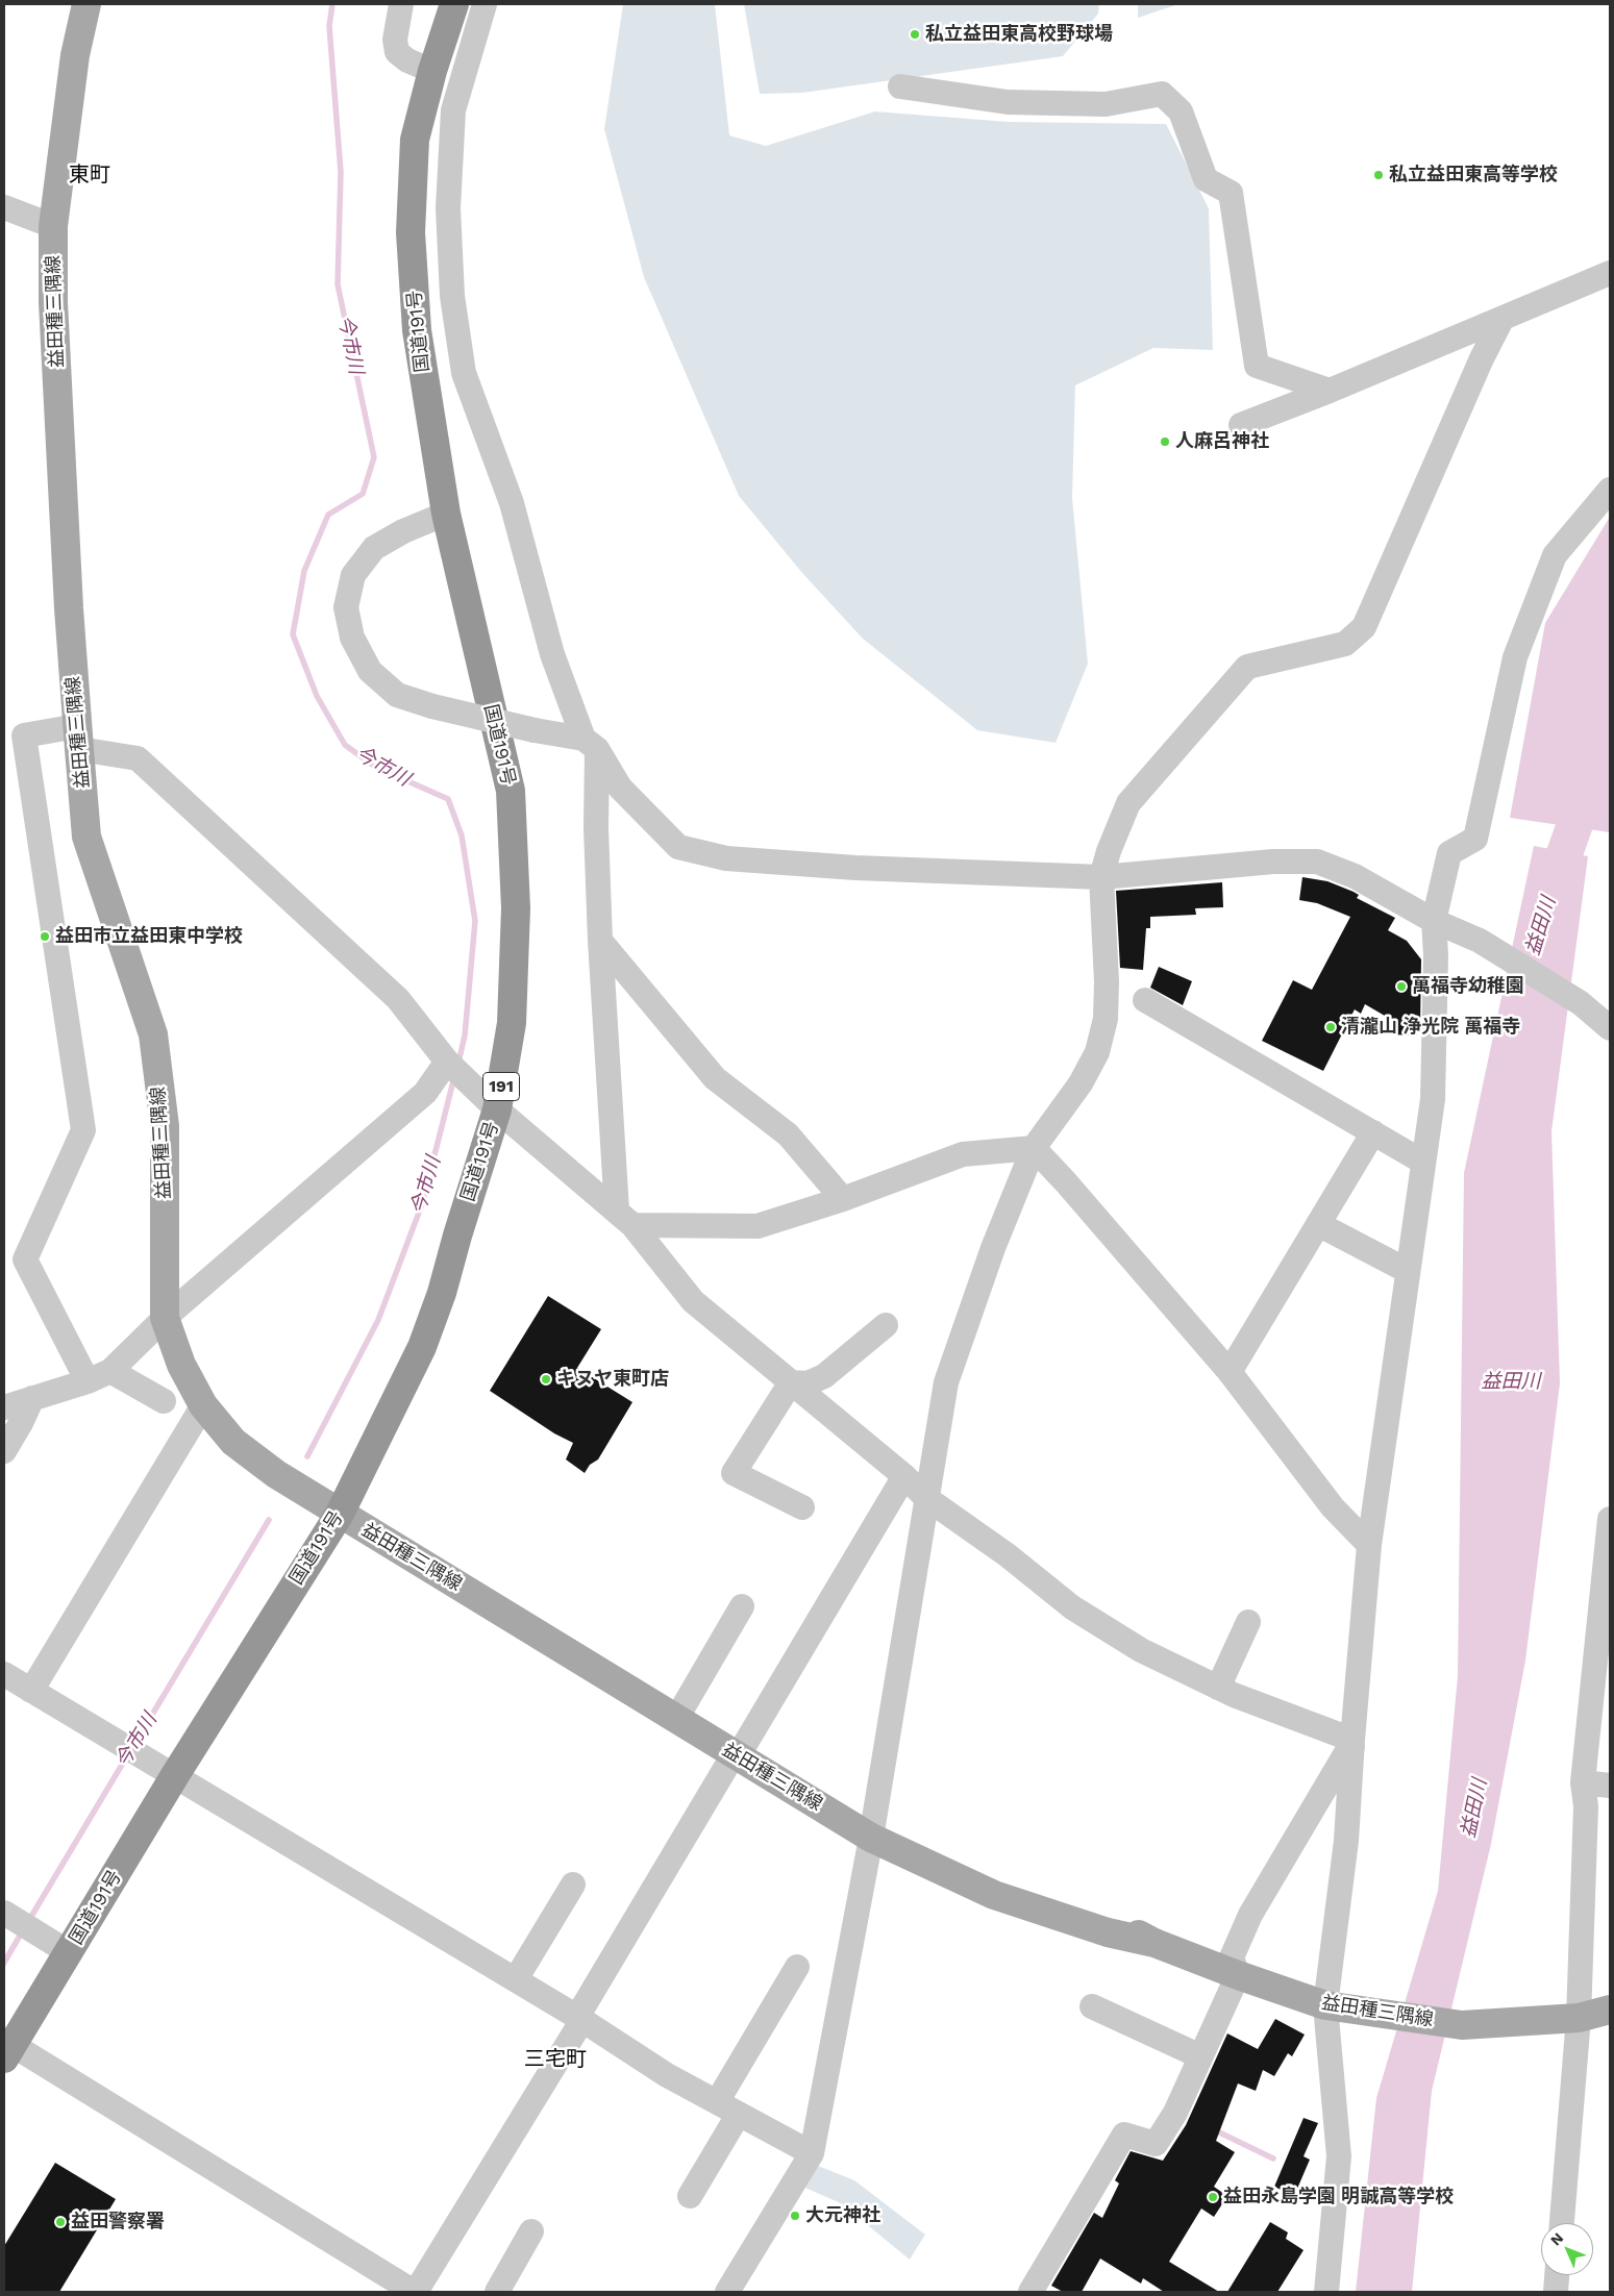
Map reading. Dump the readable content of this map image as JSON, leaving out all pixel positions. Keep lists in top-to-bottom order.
{
  "streets": {
    "highway": ["国道191号", "191"],
    "main road": ["益田種三隅線"]
  },
  "crossings": [
    ["益田種三隅線", "国道191号"]
  ],
  "districts": ["東町", "三宅町"],
  "water": ["今市川", "益田川"],
  "places": [
    "私立益田東高校野球場",
    "私立益田東高等学校",
    "人麻呂神社",
    "益田市立益田東中学校",
    "萬福寺幼稚園",
    "清瀧山 浄光院 萬福寺",
    "キヌヤ東町店",
    "益田永島学園 明誠高等学校",
    "大元神社",
    "益田警察署"
  ],
  "north": "top left"
}
